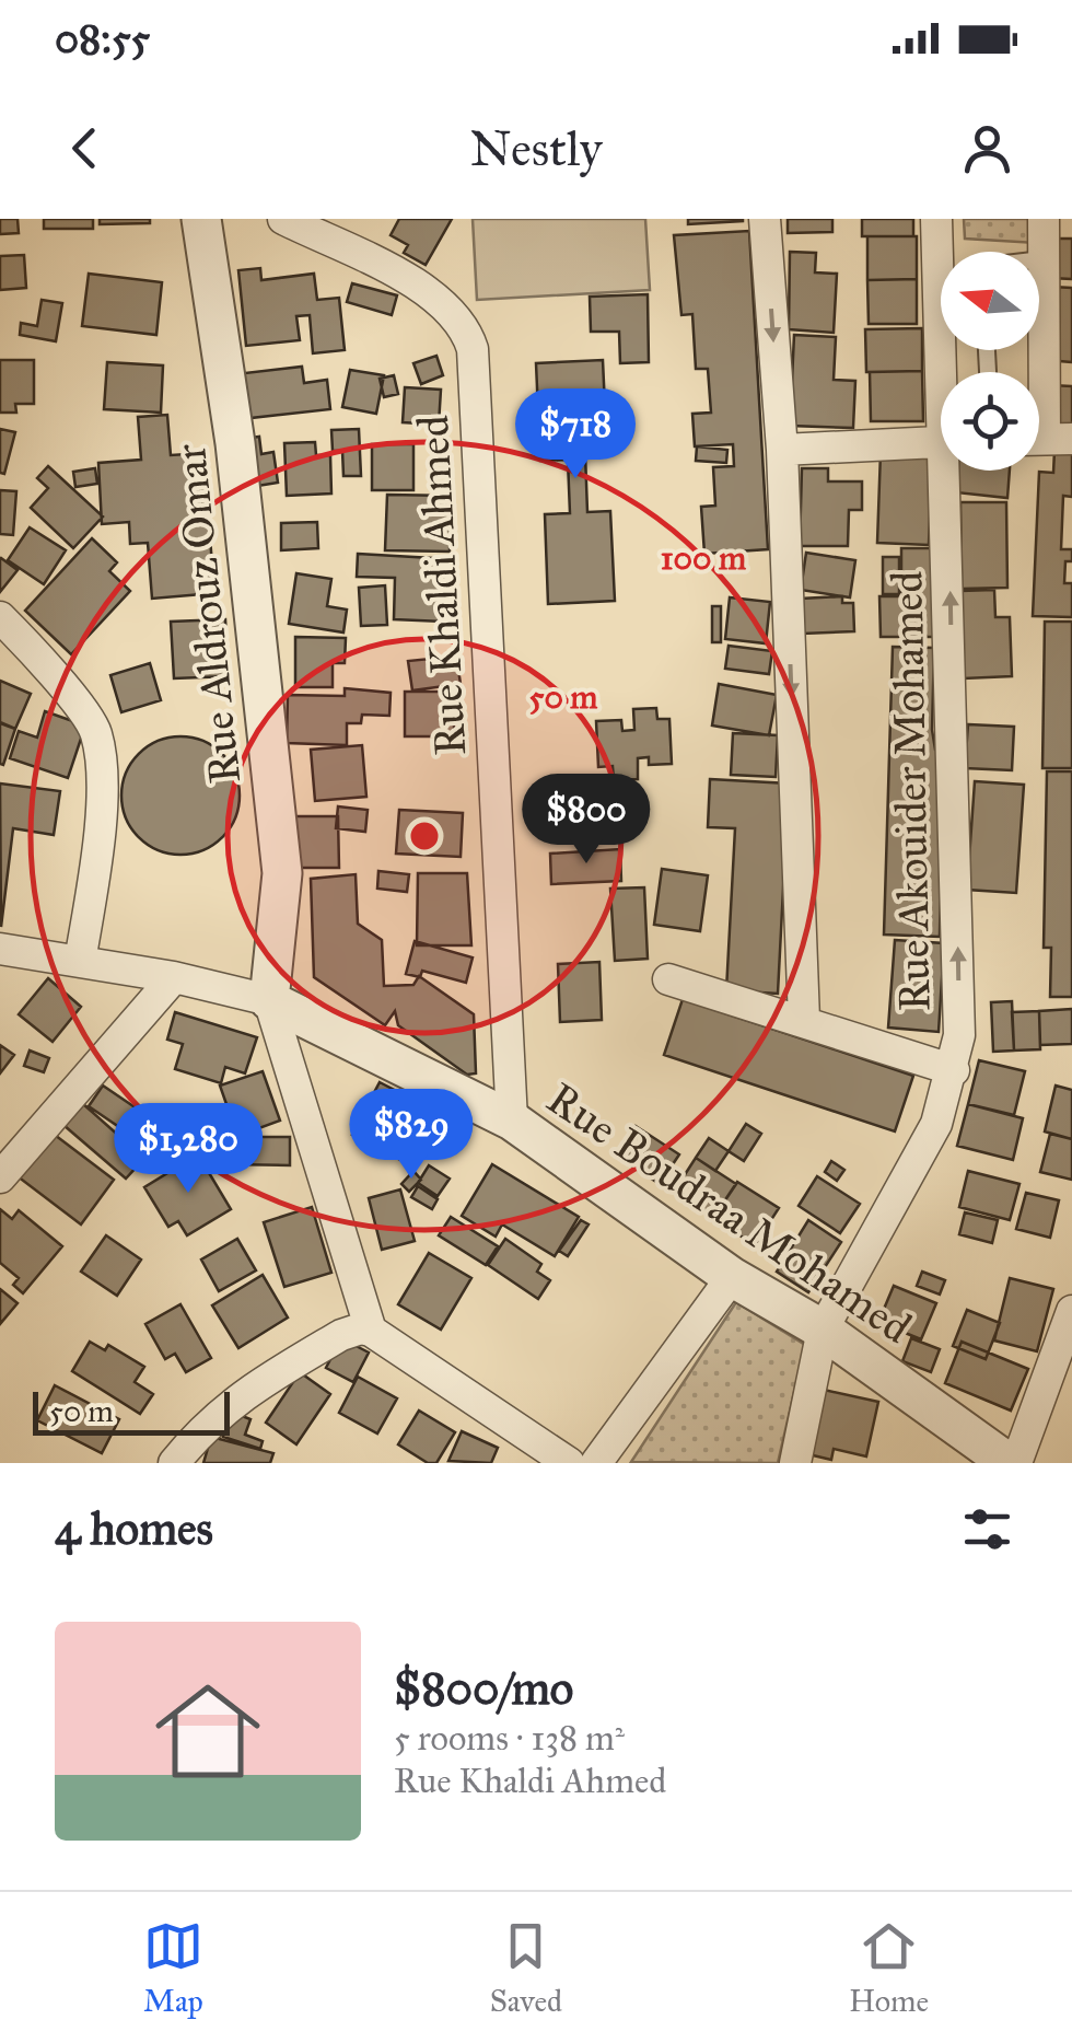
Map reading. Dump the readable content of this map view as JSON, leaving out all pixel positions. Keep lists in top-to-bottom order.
{
  "streets": {
    "street": [
      "Rue Khaldi Ahmed",
      "Rue Aldrouz Omar",
      "Rue Akouider Mohamed",
      "Rue Boudraa Mohamed"
    ]
  },
  "crossings": [
    ["Rue Khaldi Ahmed", "Rue Boudraa Mohamed"],
    ["Rue Aldrouz Omar", "Rue Boudraa Mohamed"],
    ["Rue Akouider Mohamed", "Rue Boudraa Mohamed"]
  ],
  "scale_bar": "50 m",
  "north": "left",
  "page": {
    "status": "08:55",
    "header": "Nestly",
    "price": [
      "$718",
      "$800",
      "$829",
      "$1,280"
    ],
    "scale": "50 m",
    "heading": "4 homes",
    "list": [
      {
        "name": "$800/mo",
        "note": "5 rooms · 138 m² · Rue Khaldi Ahmed"
      }
    ],
    "tabs": ["Map", "Saved", "Home"]
  },
  "rings": ["100 m", "50 m"]
}
